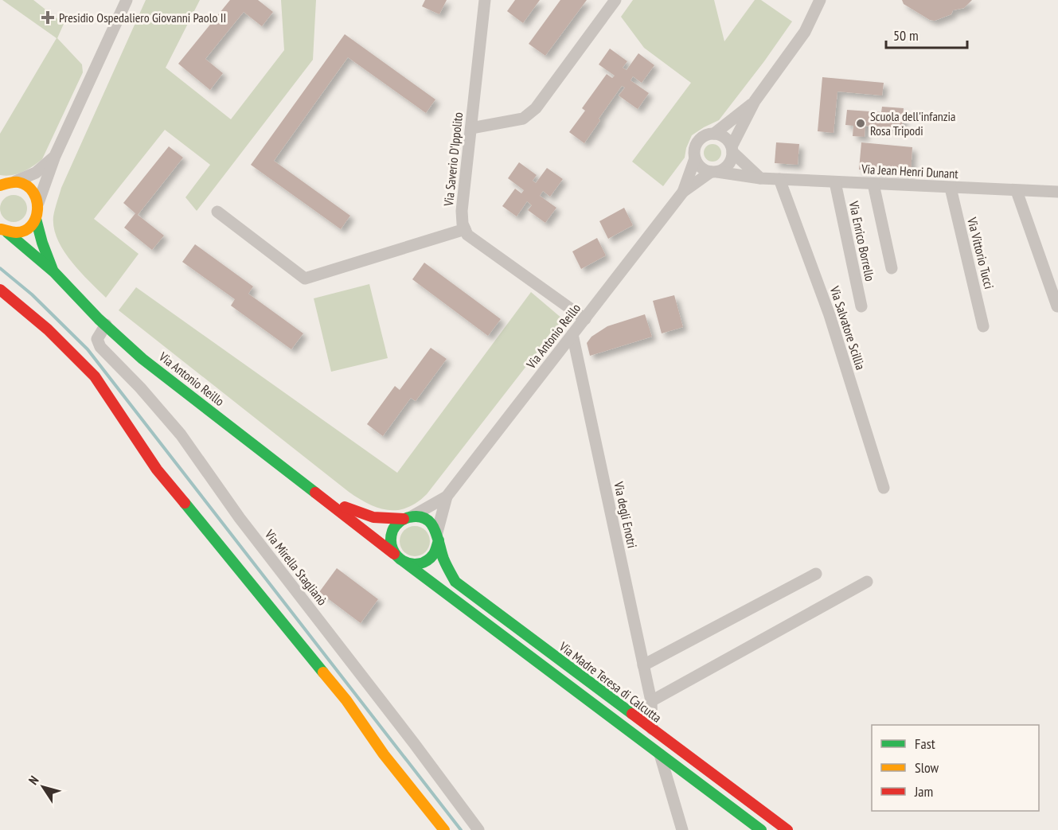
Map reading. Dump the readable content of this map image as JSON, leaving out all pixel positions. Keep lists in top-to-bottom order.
{
  "streets": {
    "main road": ["Via Antonio Reillo", "Via Madre Teresa di Calcutta"],
    "street": [
      "Via Saverio D'Ippolito",
      "Via Jean Henri Dunant",
      "Via Enrico Borrello",
      "Via Vittorio Tucci",
      "Via Salvatore Scillìa",
      "Via degli Enotri",
      "Via Mirella Staglianò"
    ]
  },
  "crossings": [
    ["Via Jean Henri Dunant", "Via Enrico Borrello"],
    ["Via Jean Henri Dunant", "Via Vittorio Tucci"],
    ["Via Jean Henri Dunant", "Via Salvatore Scillìa"],
    ["Via Jean Henri Dunant", "Via Antonio Reillo"],
    ["Via Antonio Reillo", "Via degli Enotri"],
    ["Via Antonio Reillo", "Via Mirella Staglianò"],
    ["Via Antonio Reillo", "Via Madre Teresa di Calcutta"],
    ["Via degli Enotri", "Via Madre Teresa di Calcutta"]
  ],
  "places": {
    "health": ["Presidio Ospedaliero Giovanni Paolo II"],
    "other": ["Scuola dell'infanzia Rosa Tripodi"]
  },
  "legend": ["Fast", "Slow", "Jam"],
  "scale_bar": "50 m",
  "north": "top left"
}
